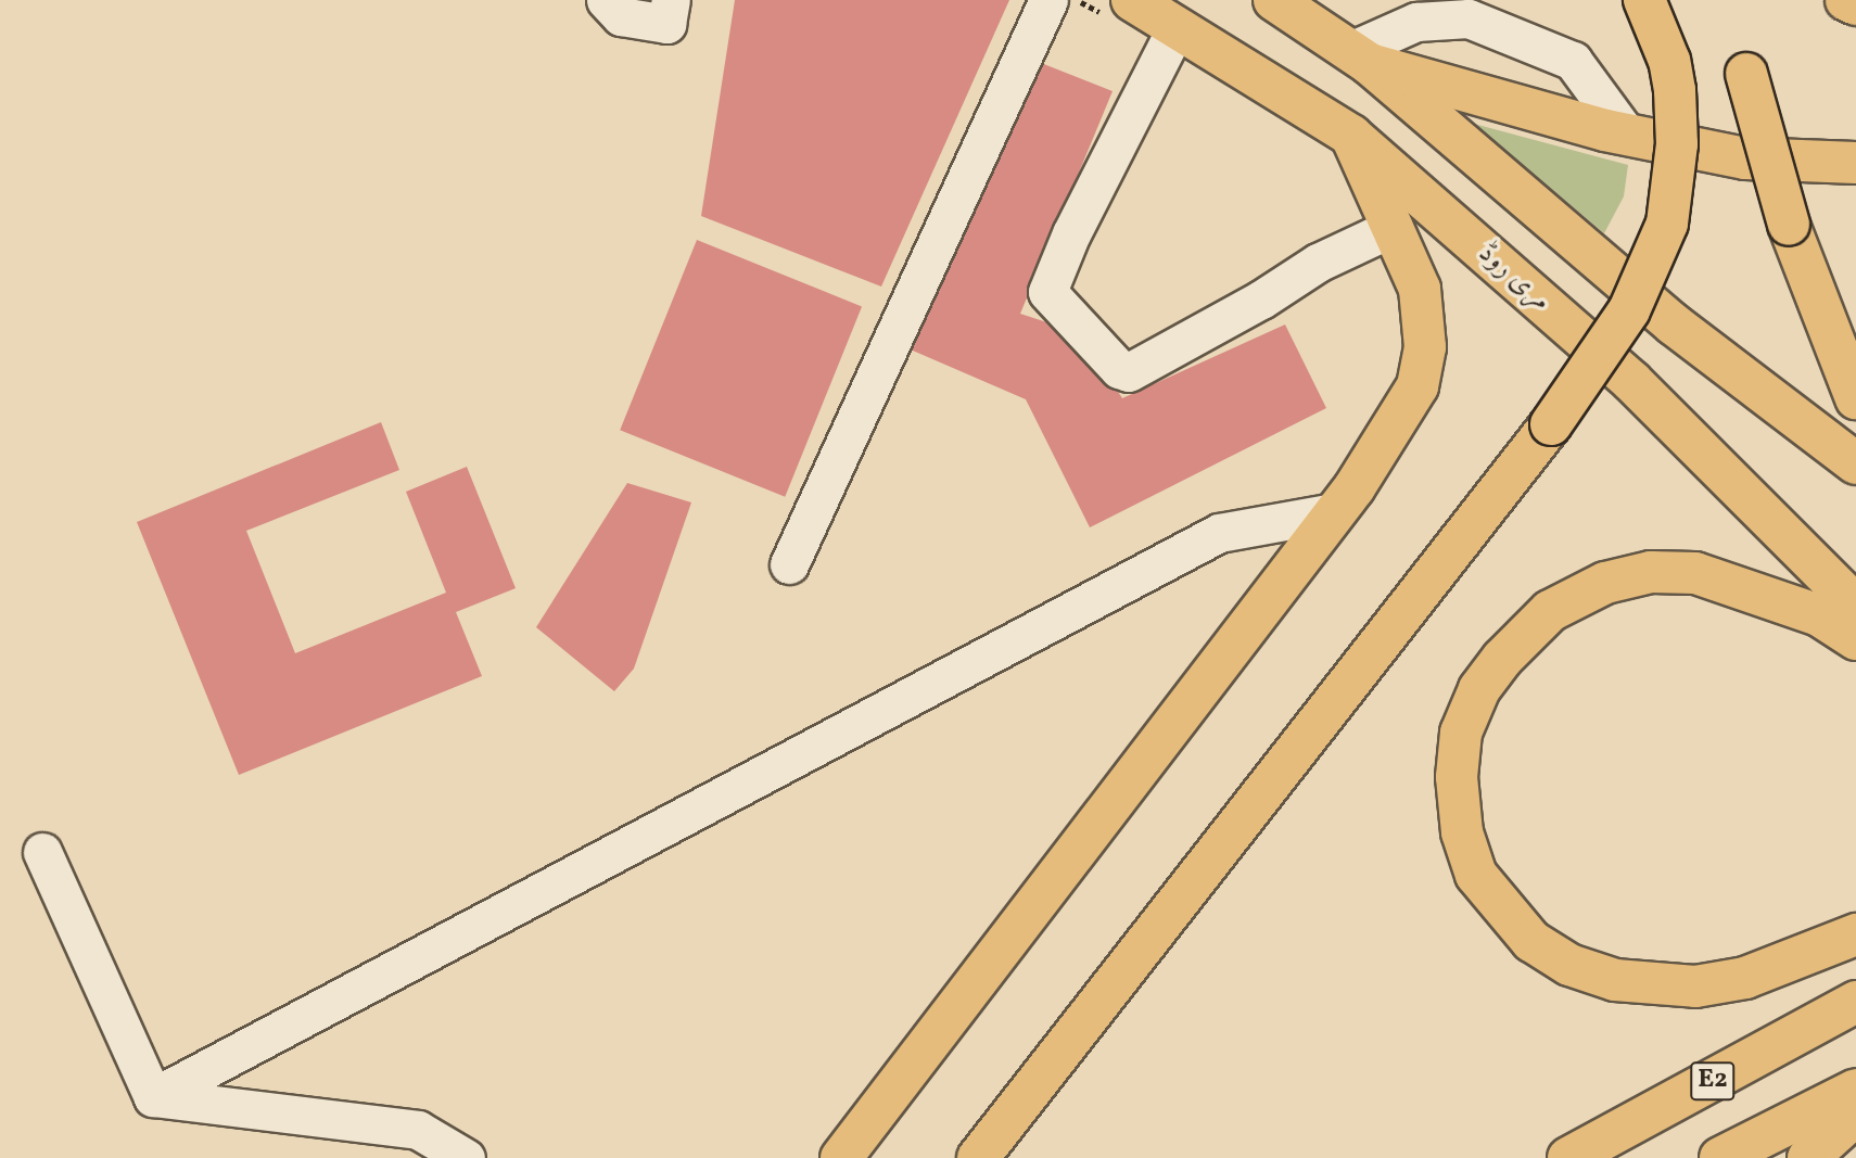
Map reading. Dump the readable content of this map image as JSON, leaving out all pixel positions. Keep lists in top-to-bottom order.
{
  "streets": {
    "main road": ["مری روڈ", "E2"]
  }
}
